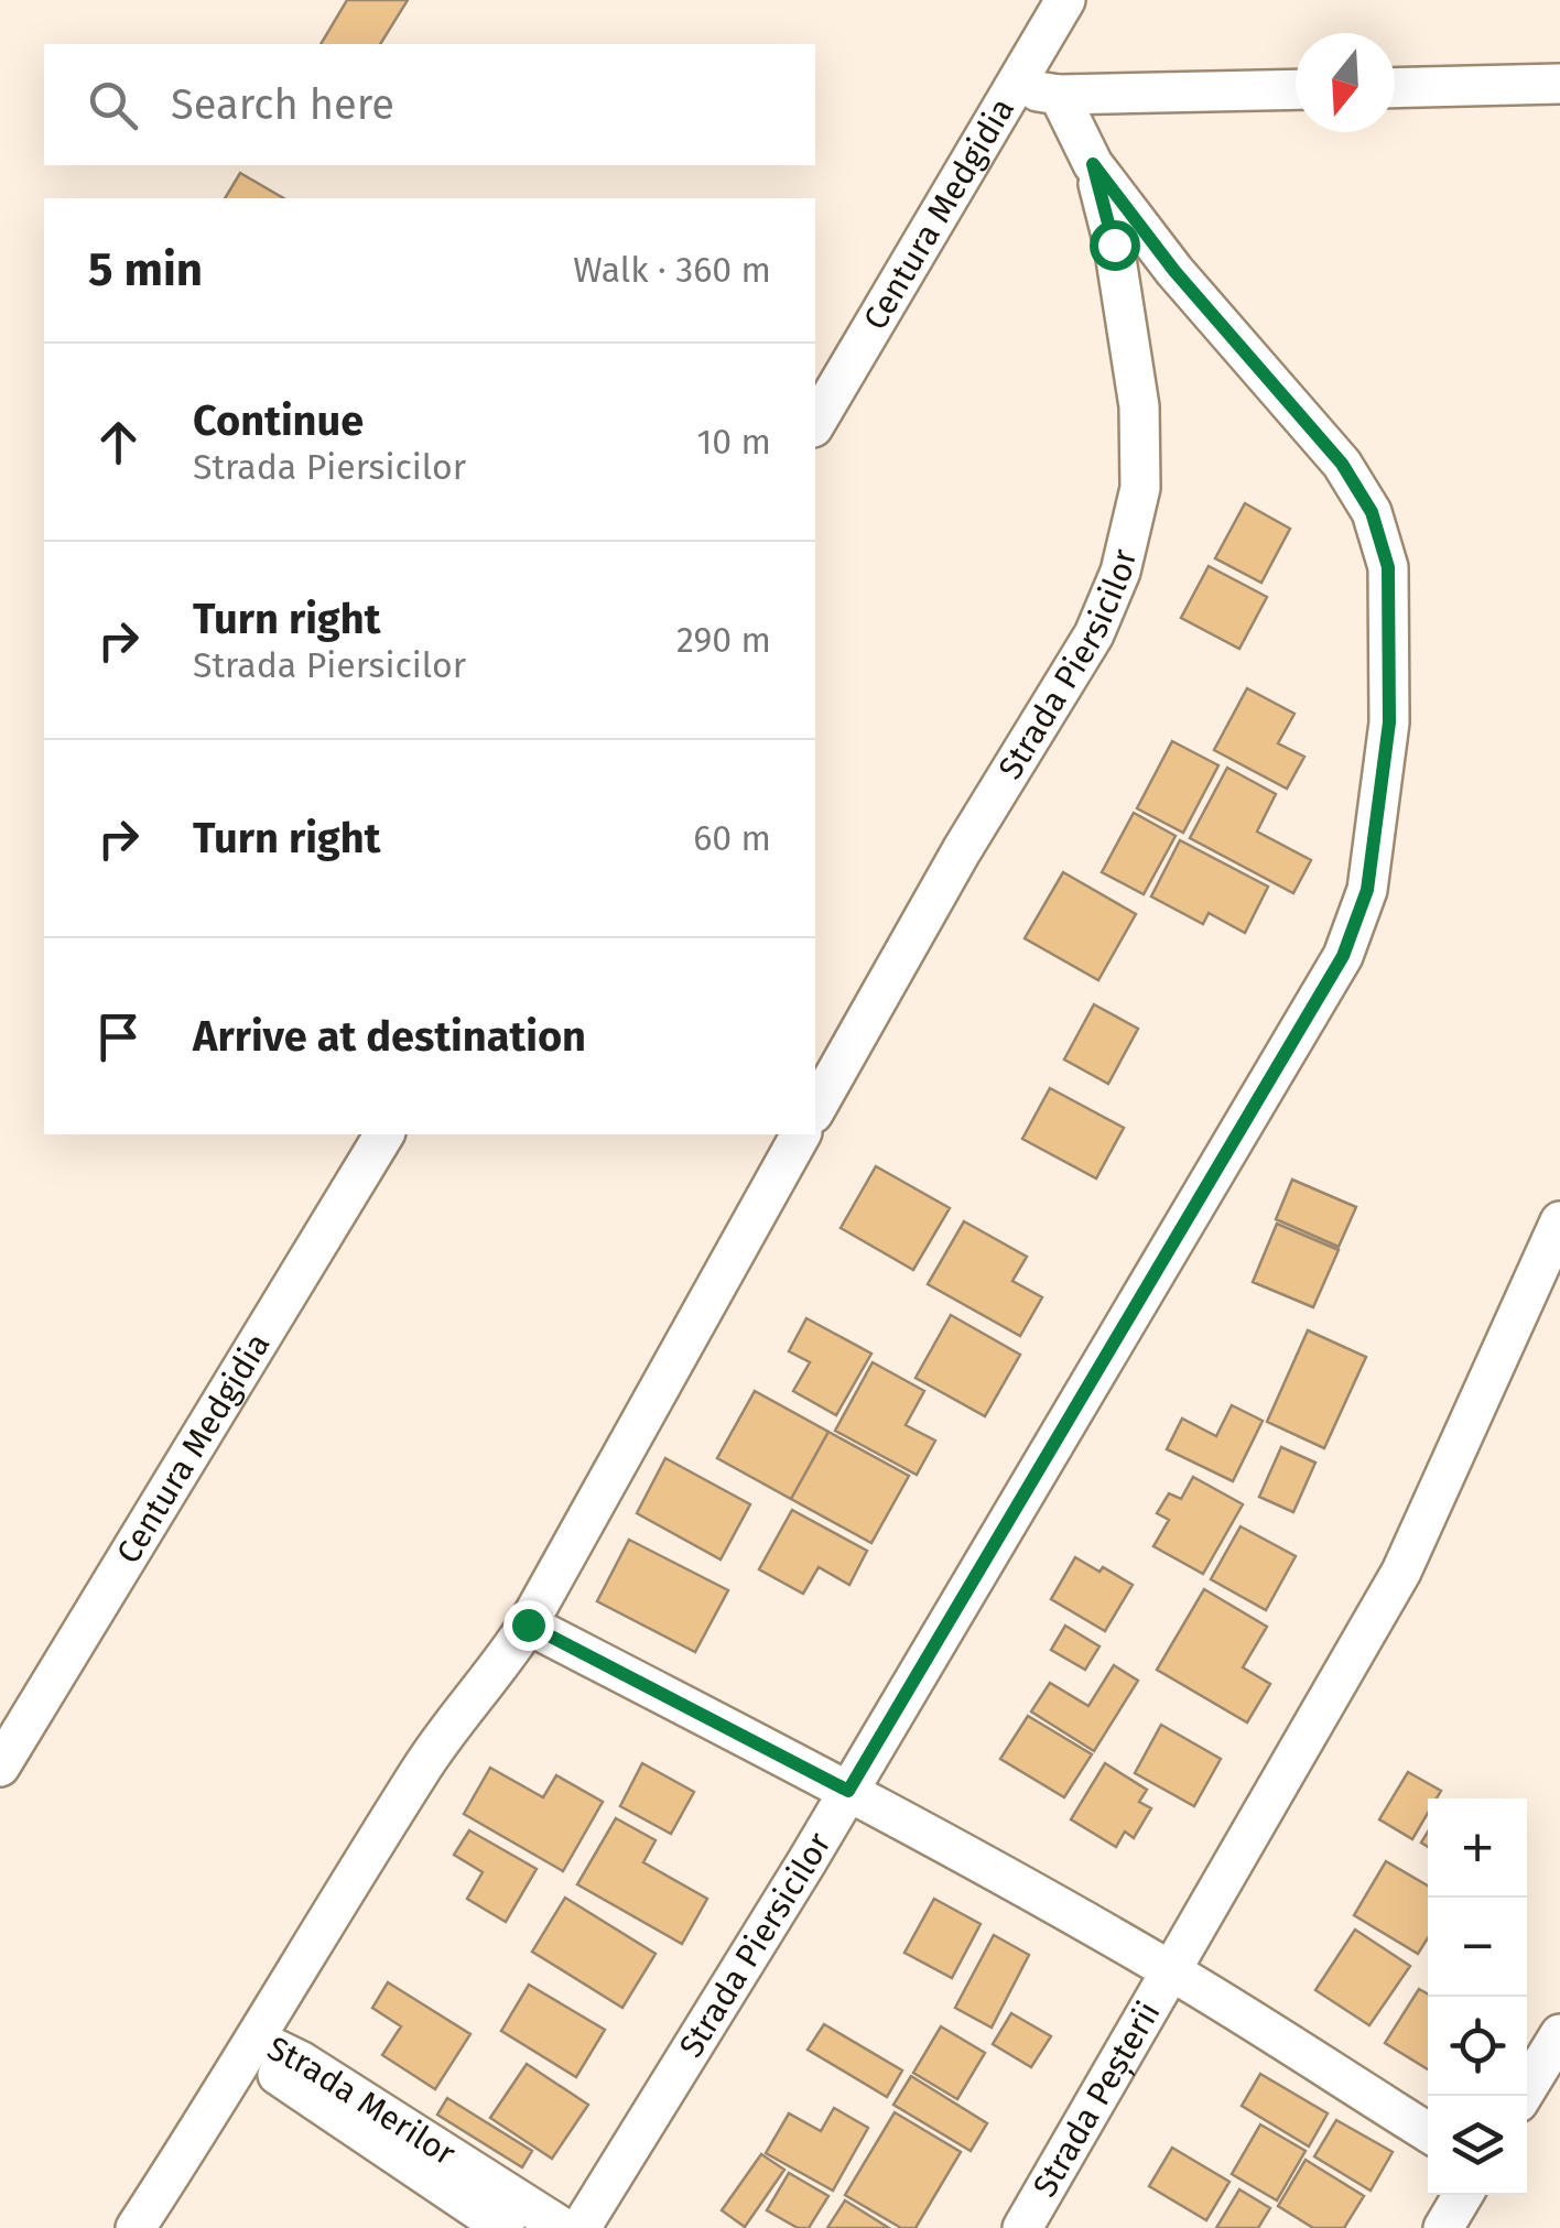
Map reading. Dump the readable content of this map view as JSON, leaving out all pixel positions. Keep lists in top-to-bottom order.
{
  "streets": {
    "street": [
      "Centura Medgidia",
      "Strada Piersicilor",
      "Strada Peșterii",
      "Strada Merilor"
    ]
  },
  "north": "bottom",
  "page": {
    "search": "Search here",
    "heading": ["5 min", "Walk · 360 m"],
    "list": [
      ["Continue", "Strada Piersicilor", "10 m"],
      ["Turn right", "Strada Piersicilor", "290 m"],
      ["Turn right", "60 m"],
      "Arrive at destination"
    ],
    "map_buttons": ["+", "−"]
  }
}
